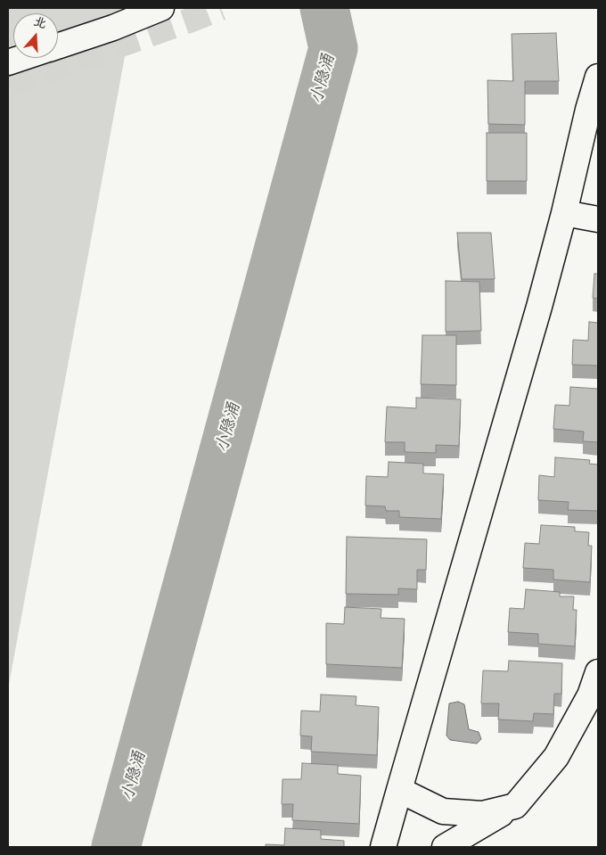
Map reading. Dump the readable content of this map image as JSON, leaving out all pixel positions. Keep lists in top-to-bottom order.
{
  "water": ["小隐涌"],
  "north": "top"
}
